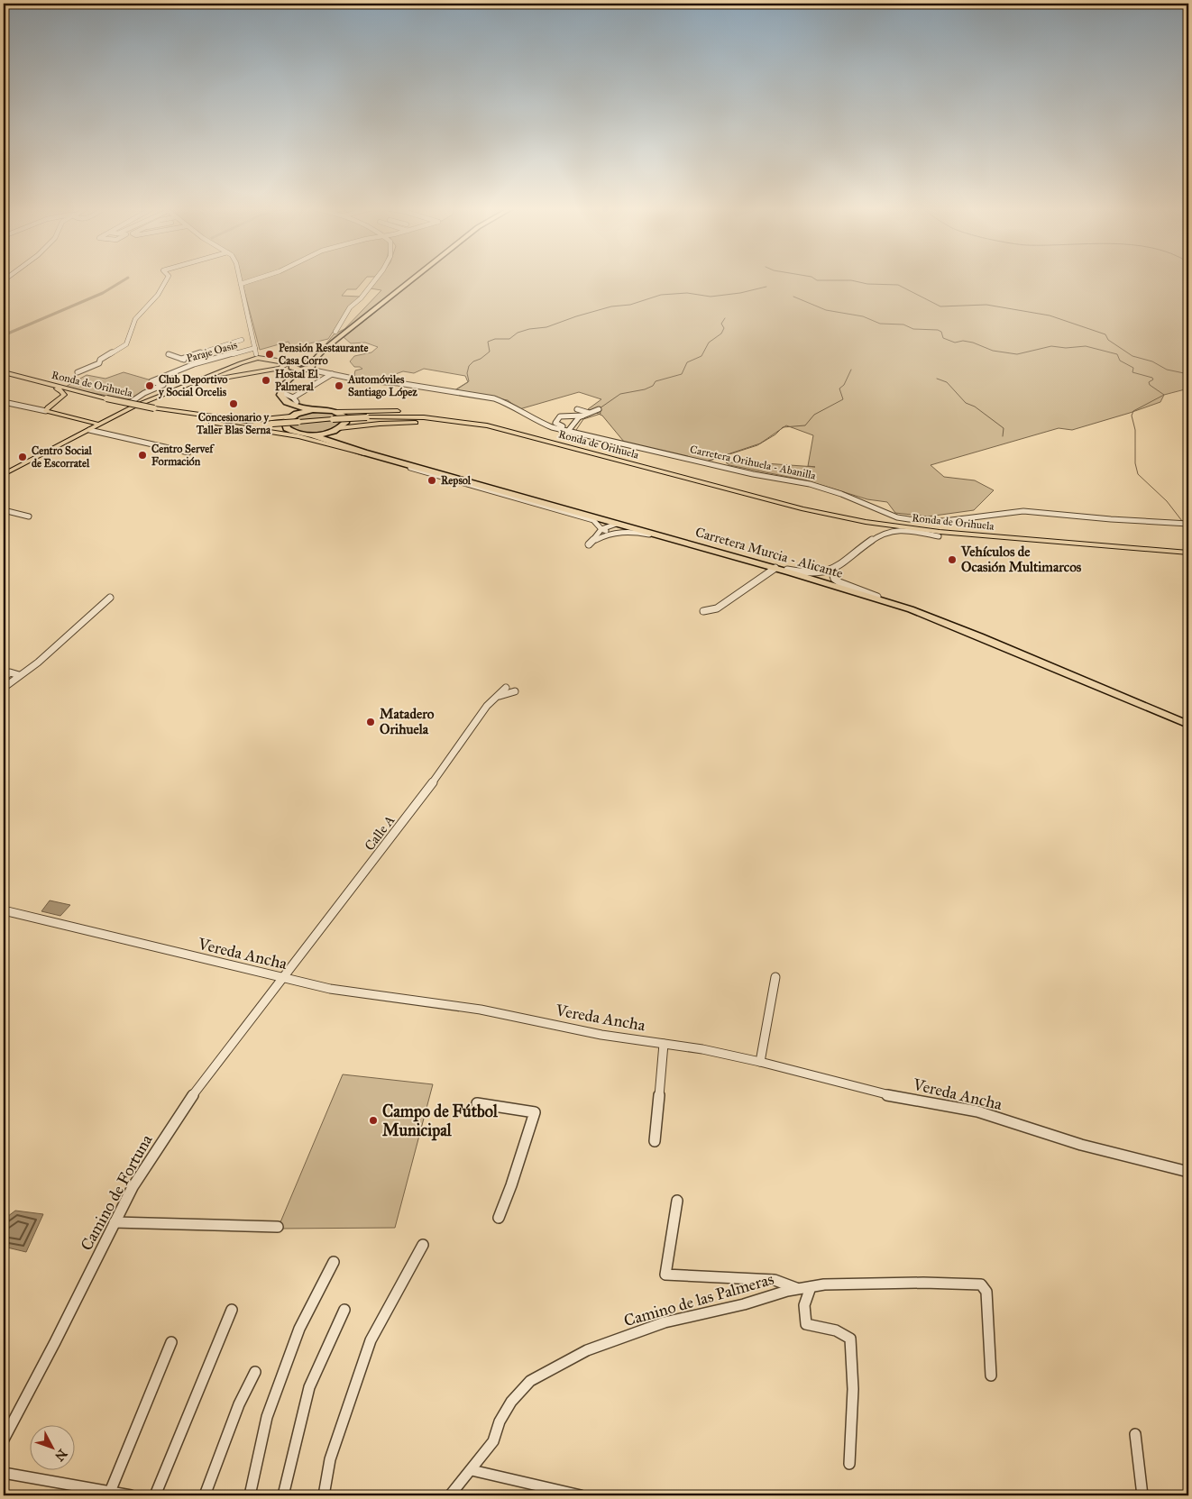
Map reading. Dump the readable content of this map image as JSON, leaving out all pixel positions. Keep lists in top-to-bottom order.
{
  "streets": {
    "highway": ["Carretera Murcia - Alicante"],
    "main road": ["Ronda de Orihuela"],
    "street": [
      "Paraje Oasis",
      "Carretera Orihuela - Abanilla",
      "Calle A",
      "Vereda Ancha",
      "Camino de Fortuna",
      "Camino de las Palmeras"
    ]
  },
  "crossings": [
    ["Calle A", "Vereda Ancha"],
    ["Calle A", "Camino de Fortuna"],
    ["Vereda Ancha", "Camino de Fortuna"]
  ],
  "places": [
    "Pensión Restaurante Casa Corro",
    "Hostal El Palmeral",
    "Club Deportivo y Social Orcelis",
    "Automóviles Santiago López",
    "Concesionario y Taller Blas Serna",
    "Centro Servef Formación",
    "Centro Social de Escorratel",
    "Repsol",
    "Vehículos de Ocasión Multimarcos",
    "Matadero Orihuela",
    "Campo de Fútbol Municipal"
  ],
  "north": "bottom right"
}
